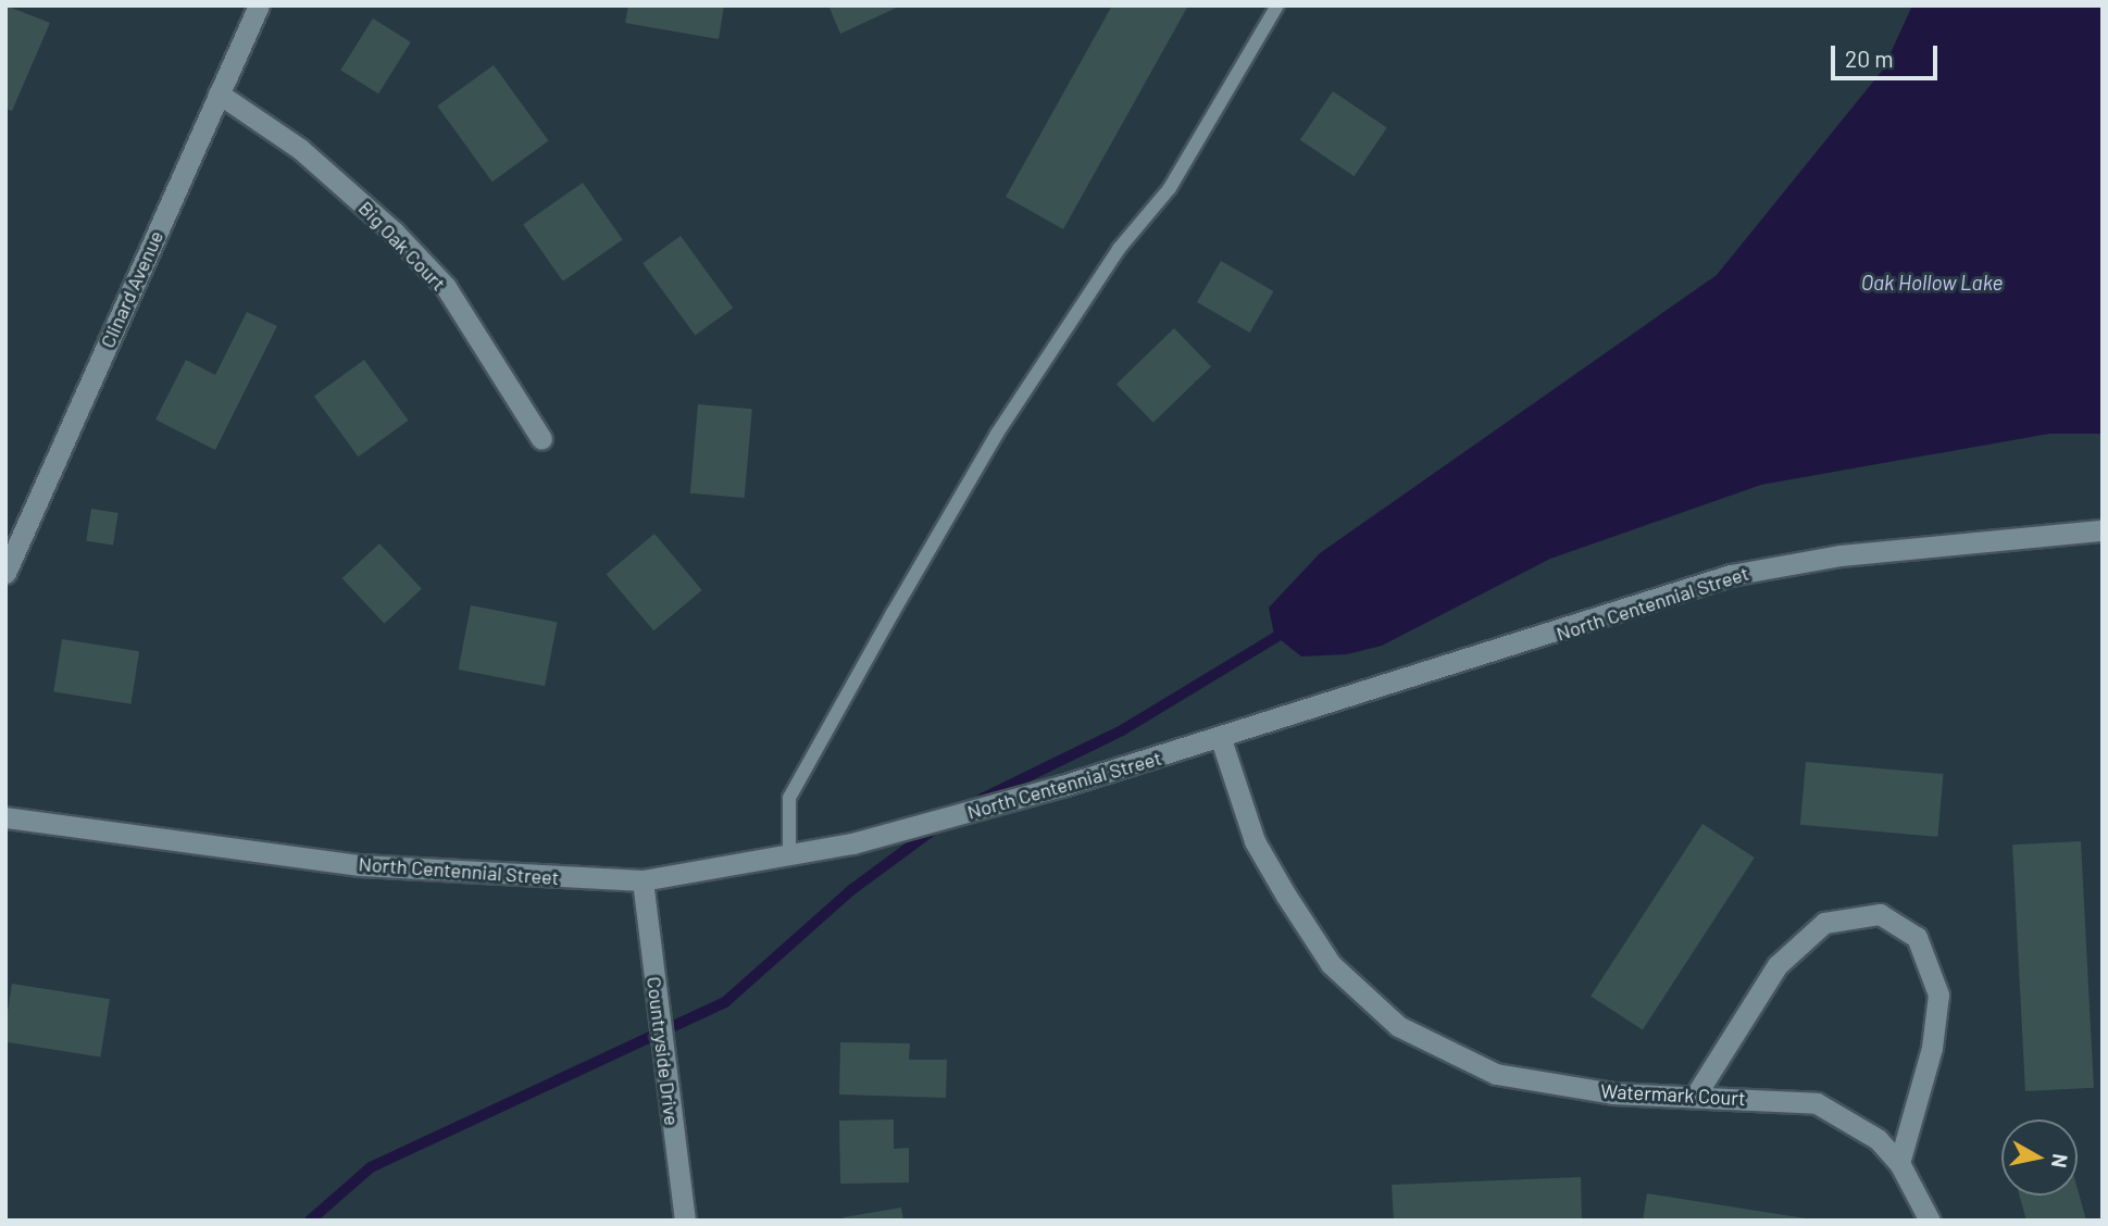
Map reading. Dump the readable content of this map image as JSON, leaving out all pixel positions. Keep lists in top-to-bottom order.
{
  "streets": {
    "street": [
      "Big Oak Court",
      "Clinard Avenue",
      "North Centennial Street",
      "Countryside Drive",
      "Watermark Court"
    ]
  },
  "crossings": [
    ["Big Oak Court", "Clinard Avenue"],
    ["North Centennial Street", "Countryside Drive"],
    ["North Centennial Street", "Watermark Court"]
  ],
  "water": ["Oak Hollow Lake"],
  "scale_bar": "20 m",
  "north": "right"
}
